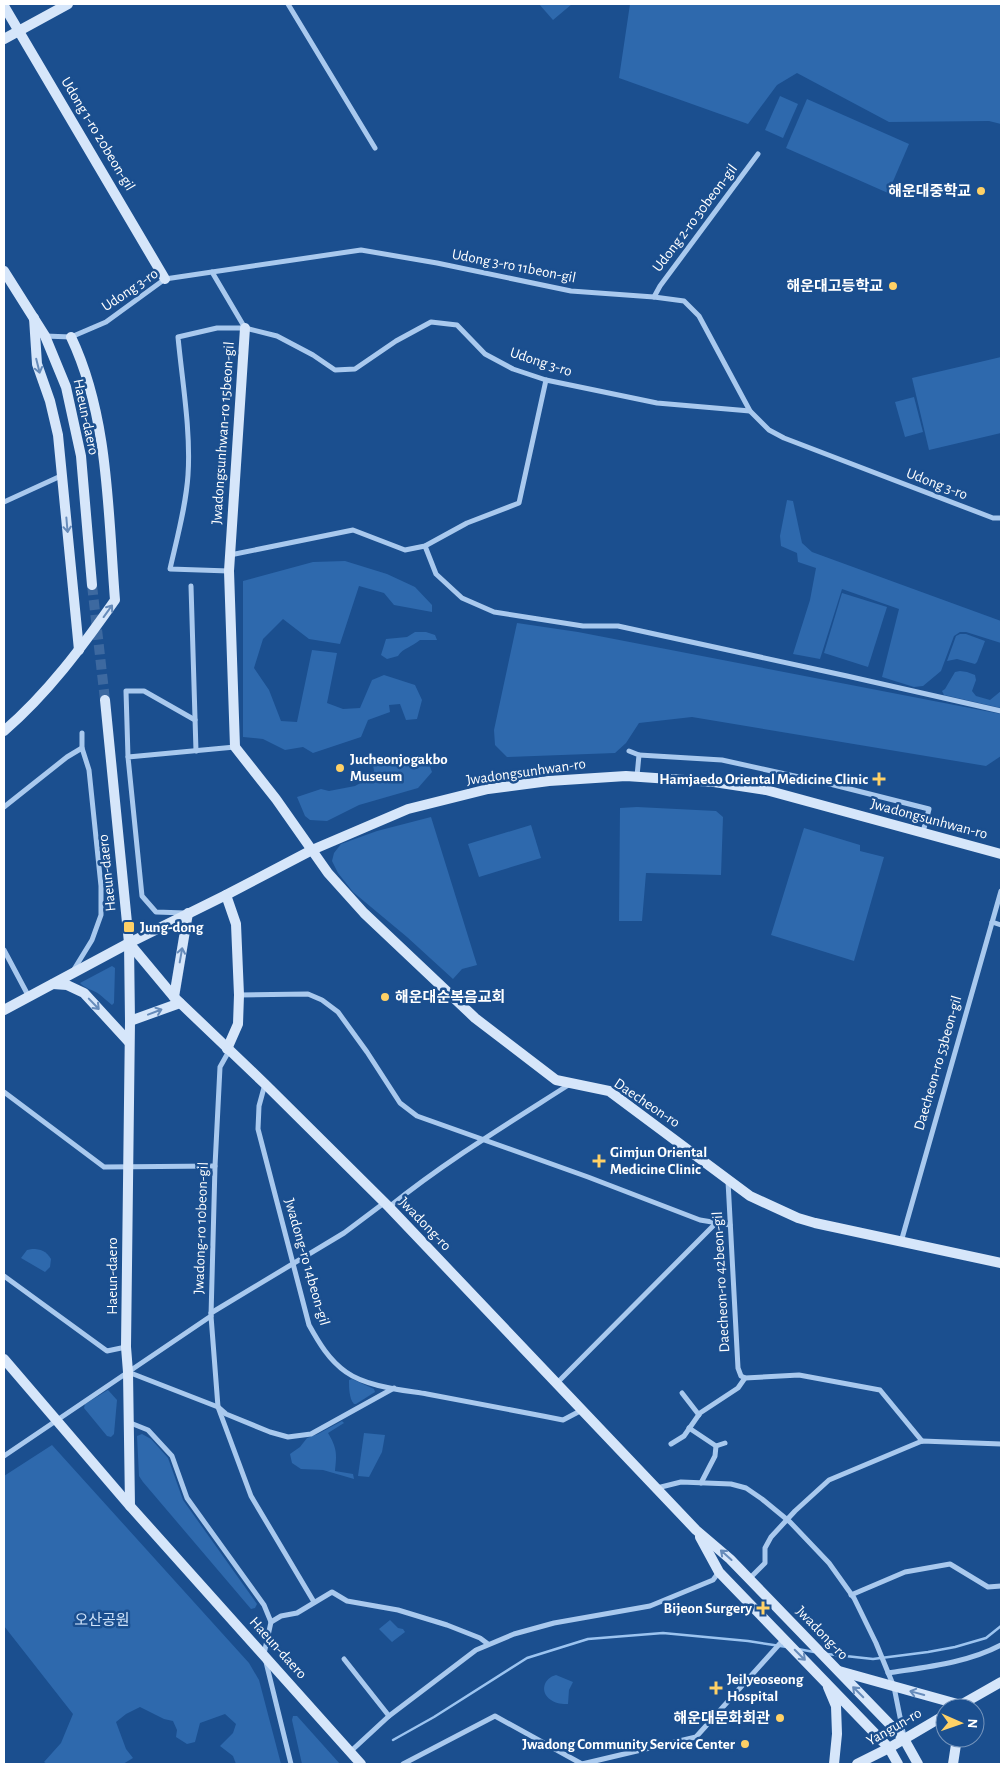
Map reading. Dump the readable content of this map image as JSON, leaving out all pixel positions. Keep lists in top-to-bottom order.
{
  "streets": {
    "main road": [
      "Udong 1-ro 20beon-gil",
      "Haeun-daero",
      "Jwadongsunhwan-ro 15beon-gil",
      "Jwadongsunhwan-ro",
      "Daecheon-ro",
      "Jwadong-ro",
      "Yangun-ro"
    ],
    "street": [
      "Udong 2-ro 30beon-gil",
      "Udong 3-ro 11beon-gil",
      "Udong 3-ro",
      "Daecheon-ro 53beon-gil",
      "Jwadong-ro 10beon-gil",
      "Jwadong-ro 14beon-gil",
      "Daecheon-ro 42beon-gil"
    ]
  },
  "crossings": [
    ["Udong 1-ro 20beon-gil", "Udong 3-ro"],
    ["Udong 2-ro 30beon-gil", "Udong 3-ro 11beon-gil"],
    ["Udong 3-ro 11beon-gil", "Udong 3-ro"],
    ["Udong 3-ro", "Haeun-daero"],
    ["Udong 3-ro", "Jwadongsunhwan-ro 15beon-gil"],
    ["Haeun-daero", "Jwadongsunhwan-ro"],
    ["Haeun-daero", "Jwadong-ro"],
    ["Jwadongsunhwan-ro", "Daecheon-ro"],
    ["Jwadongsunhwan-ro", "Jwadong-ro"],
    ["Daecheon-ro 53beon-gil", "Daecheon-ro"],
    ["Daecheon-ro", "Daecheon-ro 42beon-gil"],
    ["Jwadong-ro", "Jwadong-ro 10beon-gil"],
    ["Jwadong-ro", "Jwadong-ro 14beon-gil"],
    ["Jwadong-ro", "Yangun-ro"]
  ],
  "parks": ["오산공원"],
  "places": {
    "other": [
      "해운대중학교",
      "해운대고등학교",
      "Jucheonjogakbo Museum",
      "해운대순복음교회",
      "해운대문화회관",
      "Jwadong Community Service Center"
    ],
    "health": [
      "Hamjaedo Oriental Medicine Clinic",
      "Gimjun Oriental Medicine Clinic",
      "Bijeon Surgery",
      "Jeilyeoseong Hospital"
    ],
    "transit": ["Jung-dong"]
  },
  "north": "right"
}
